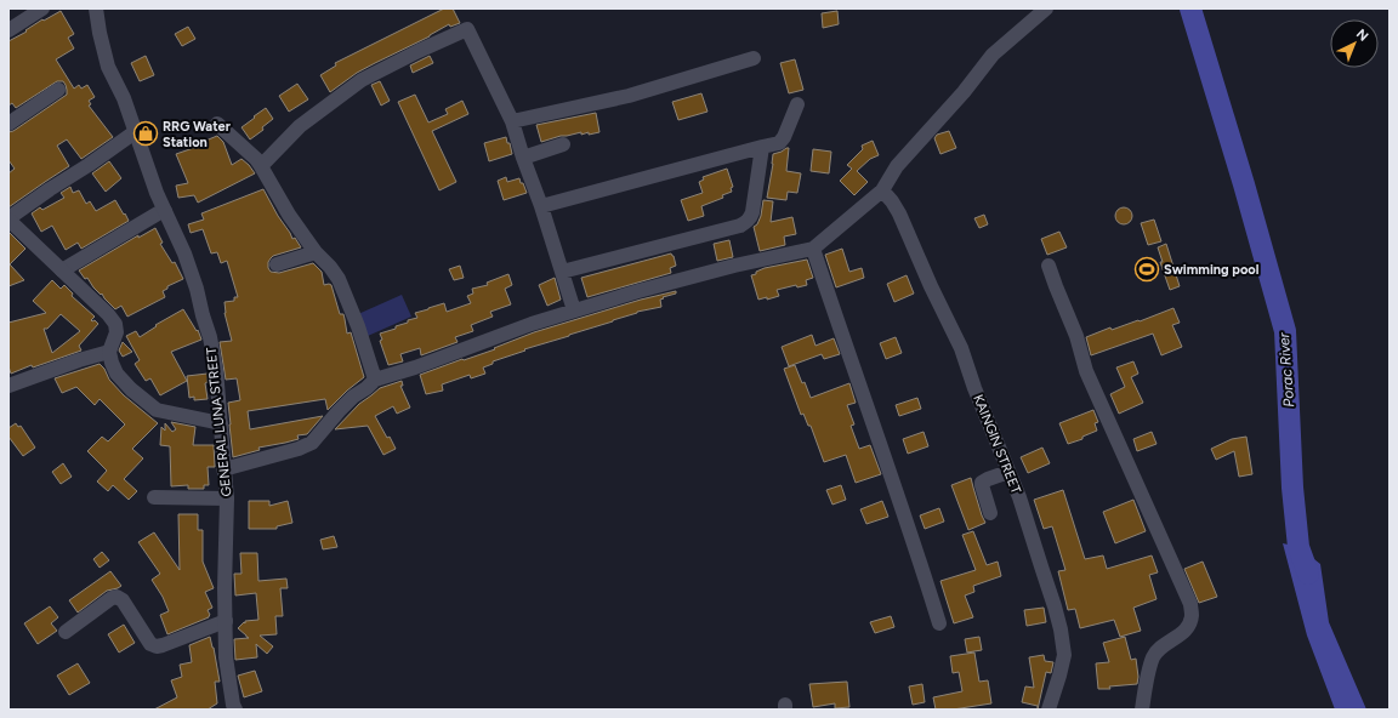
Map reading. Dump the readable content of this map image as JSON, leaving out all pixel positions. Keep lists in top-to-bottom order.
{
  "streets": {
    "street": ["GENERAL LUNA STREET", "KAINGIN STREET"]
  },
  "water": ["Porac River"],
  "places": {
    "shop": ["RRG Water Station"],
    "sports": ["Swimming pool"]
  },
  "north": "top right"
}
